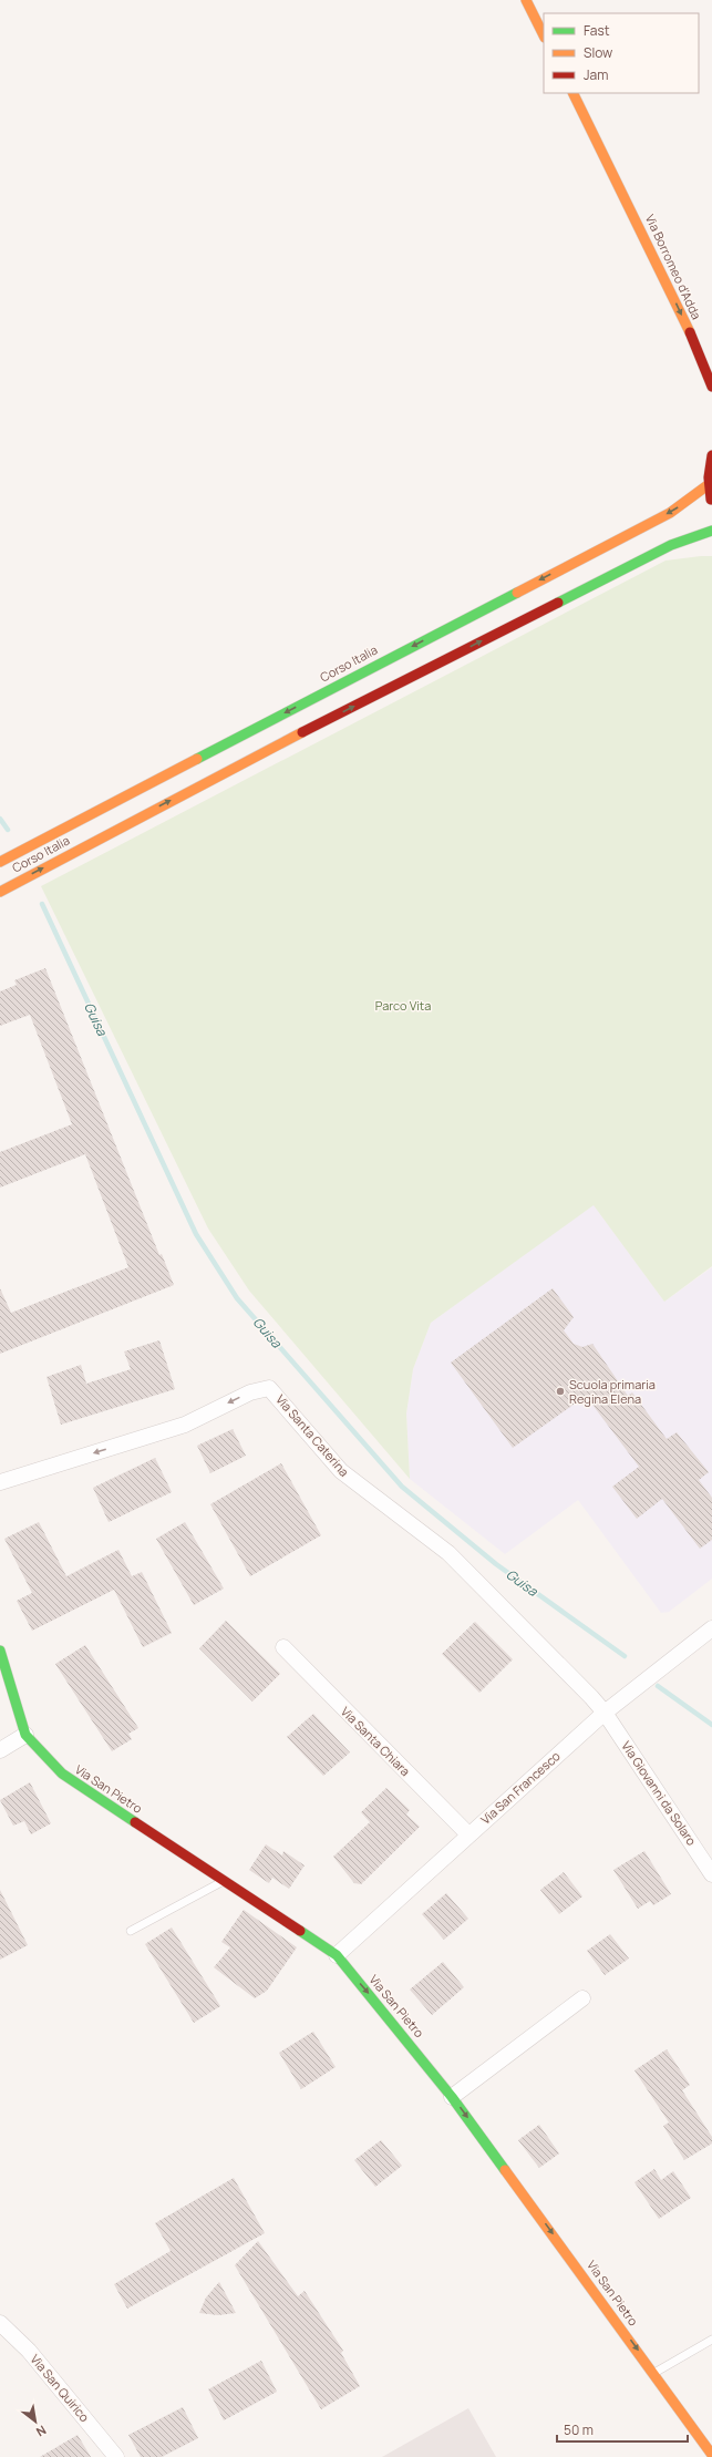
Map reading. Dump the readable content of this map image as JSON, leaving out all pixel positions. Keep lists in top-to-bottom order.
{
  "streets": {
    "street": [
      "Via Borromeo d'Adda",
      "Corso Italia",
      "Via Santa Caterina",
      "Via Santa Chiara",
      "Via San Francesco",
      "Via San Pietro",
      "Via Giovanni da Solaro",
      "Via San Quirico"
    ]
  },
  "crossings": [
    ["Via Santa Caterina", "Via San Francesco"],
    ["Via Santa Caterina", "Via Giovanni da Solaro"],
    ["Via Santa Chiara", "Via San Francesco"],
    ["Via San Francesco", "Via San Pietro"],
    ["Via San Francesco", "Via Giovanni da Solaro"]
  ],
  "one_way": ["Via Santa Caterina", "Via San Pietro"],
  "water": ["Guisa"],
  "parks": ["Parco Vita"],
  "places": ["Scuola primaria Regina Elena"],
  "legend": ["Fast", "Slow", "Jam"],
  "scale_bar": "50 m",
  "north": "bottom right"
}
